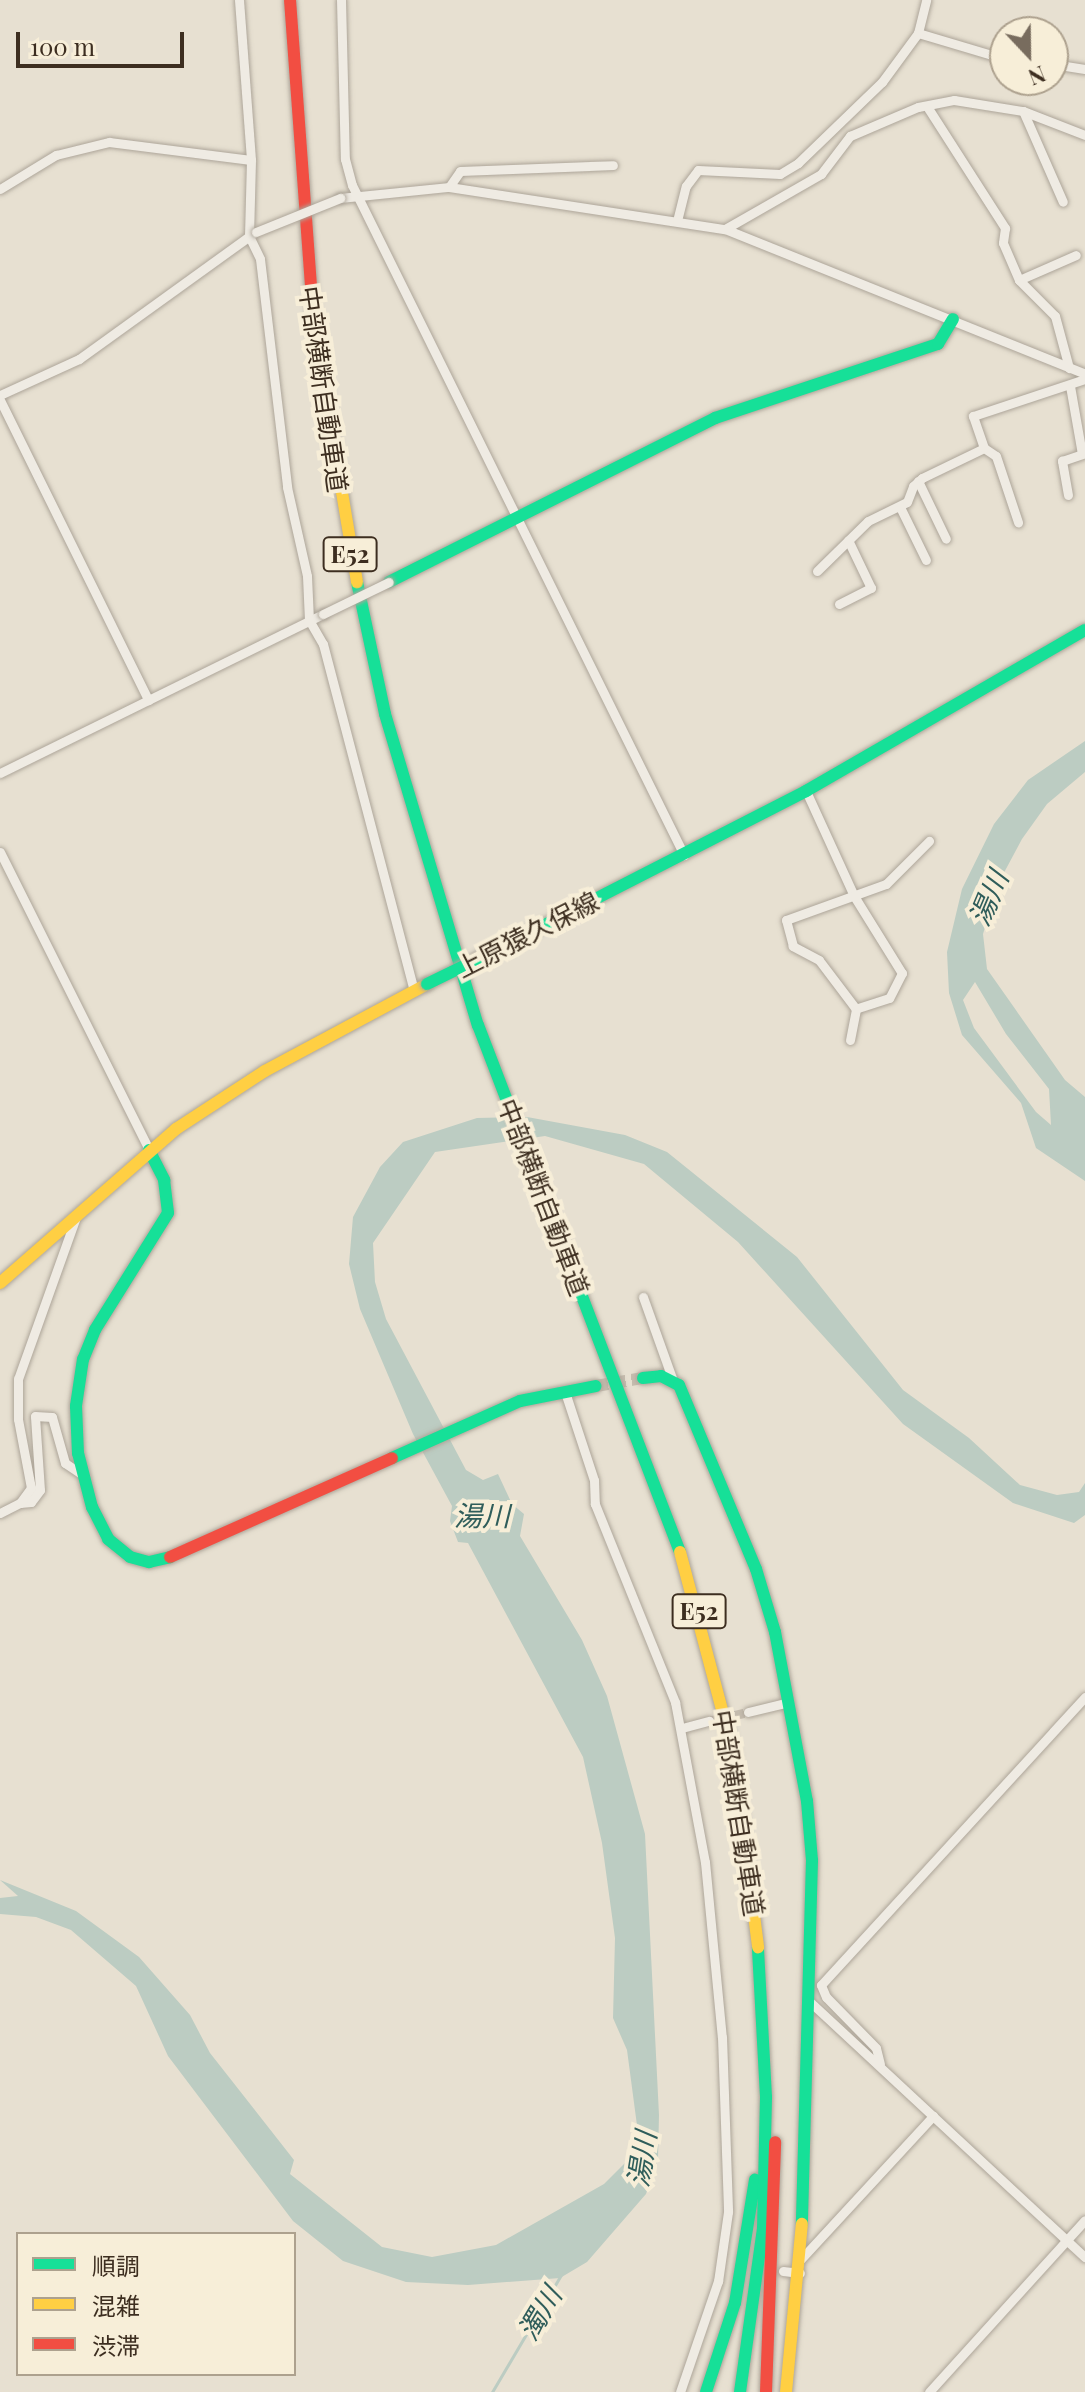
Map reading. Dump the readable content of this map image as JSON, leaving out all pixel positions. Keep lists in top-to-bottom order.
{
  "streets": {
    "main road": ["中部横断自動車道", "E52", "上原猿久保線"]
  },
  "water": ["湯川", "濁川"],
  "legend": ["順調", "混雑", "渋滞"],
  "scale_bar": "100 m",
  "north": "bottom"
}
